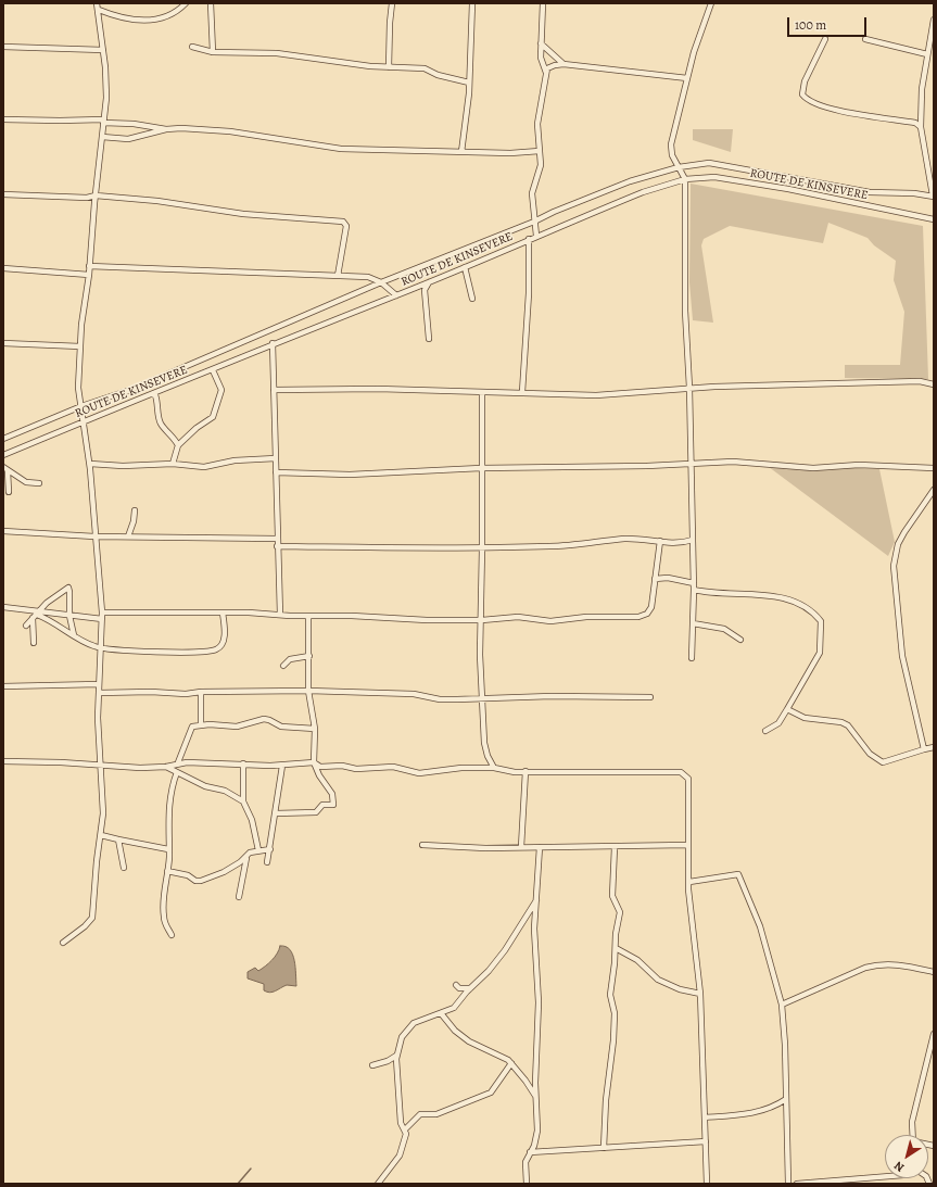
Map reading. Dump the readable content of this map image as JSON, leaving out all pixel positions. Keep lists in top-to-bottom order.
{
  "streets": {
    "street": ["ROUTE DE KINSEVERE"]
  },
  "scale_bar": "100 m",
  "north": "bottom left"
}
